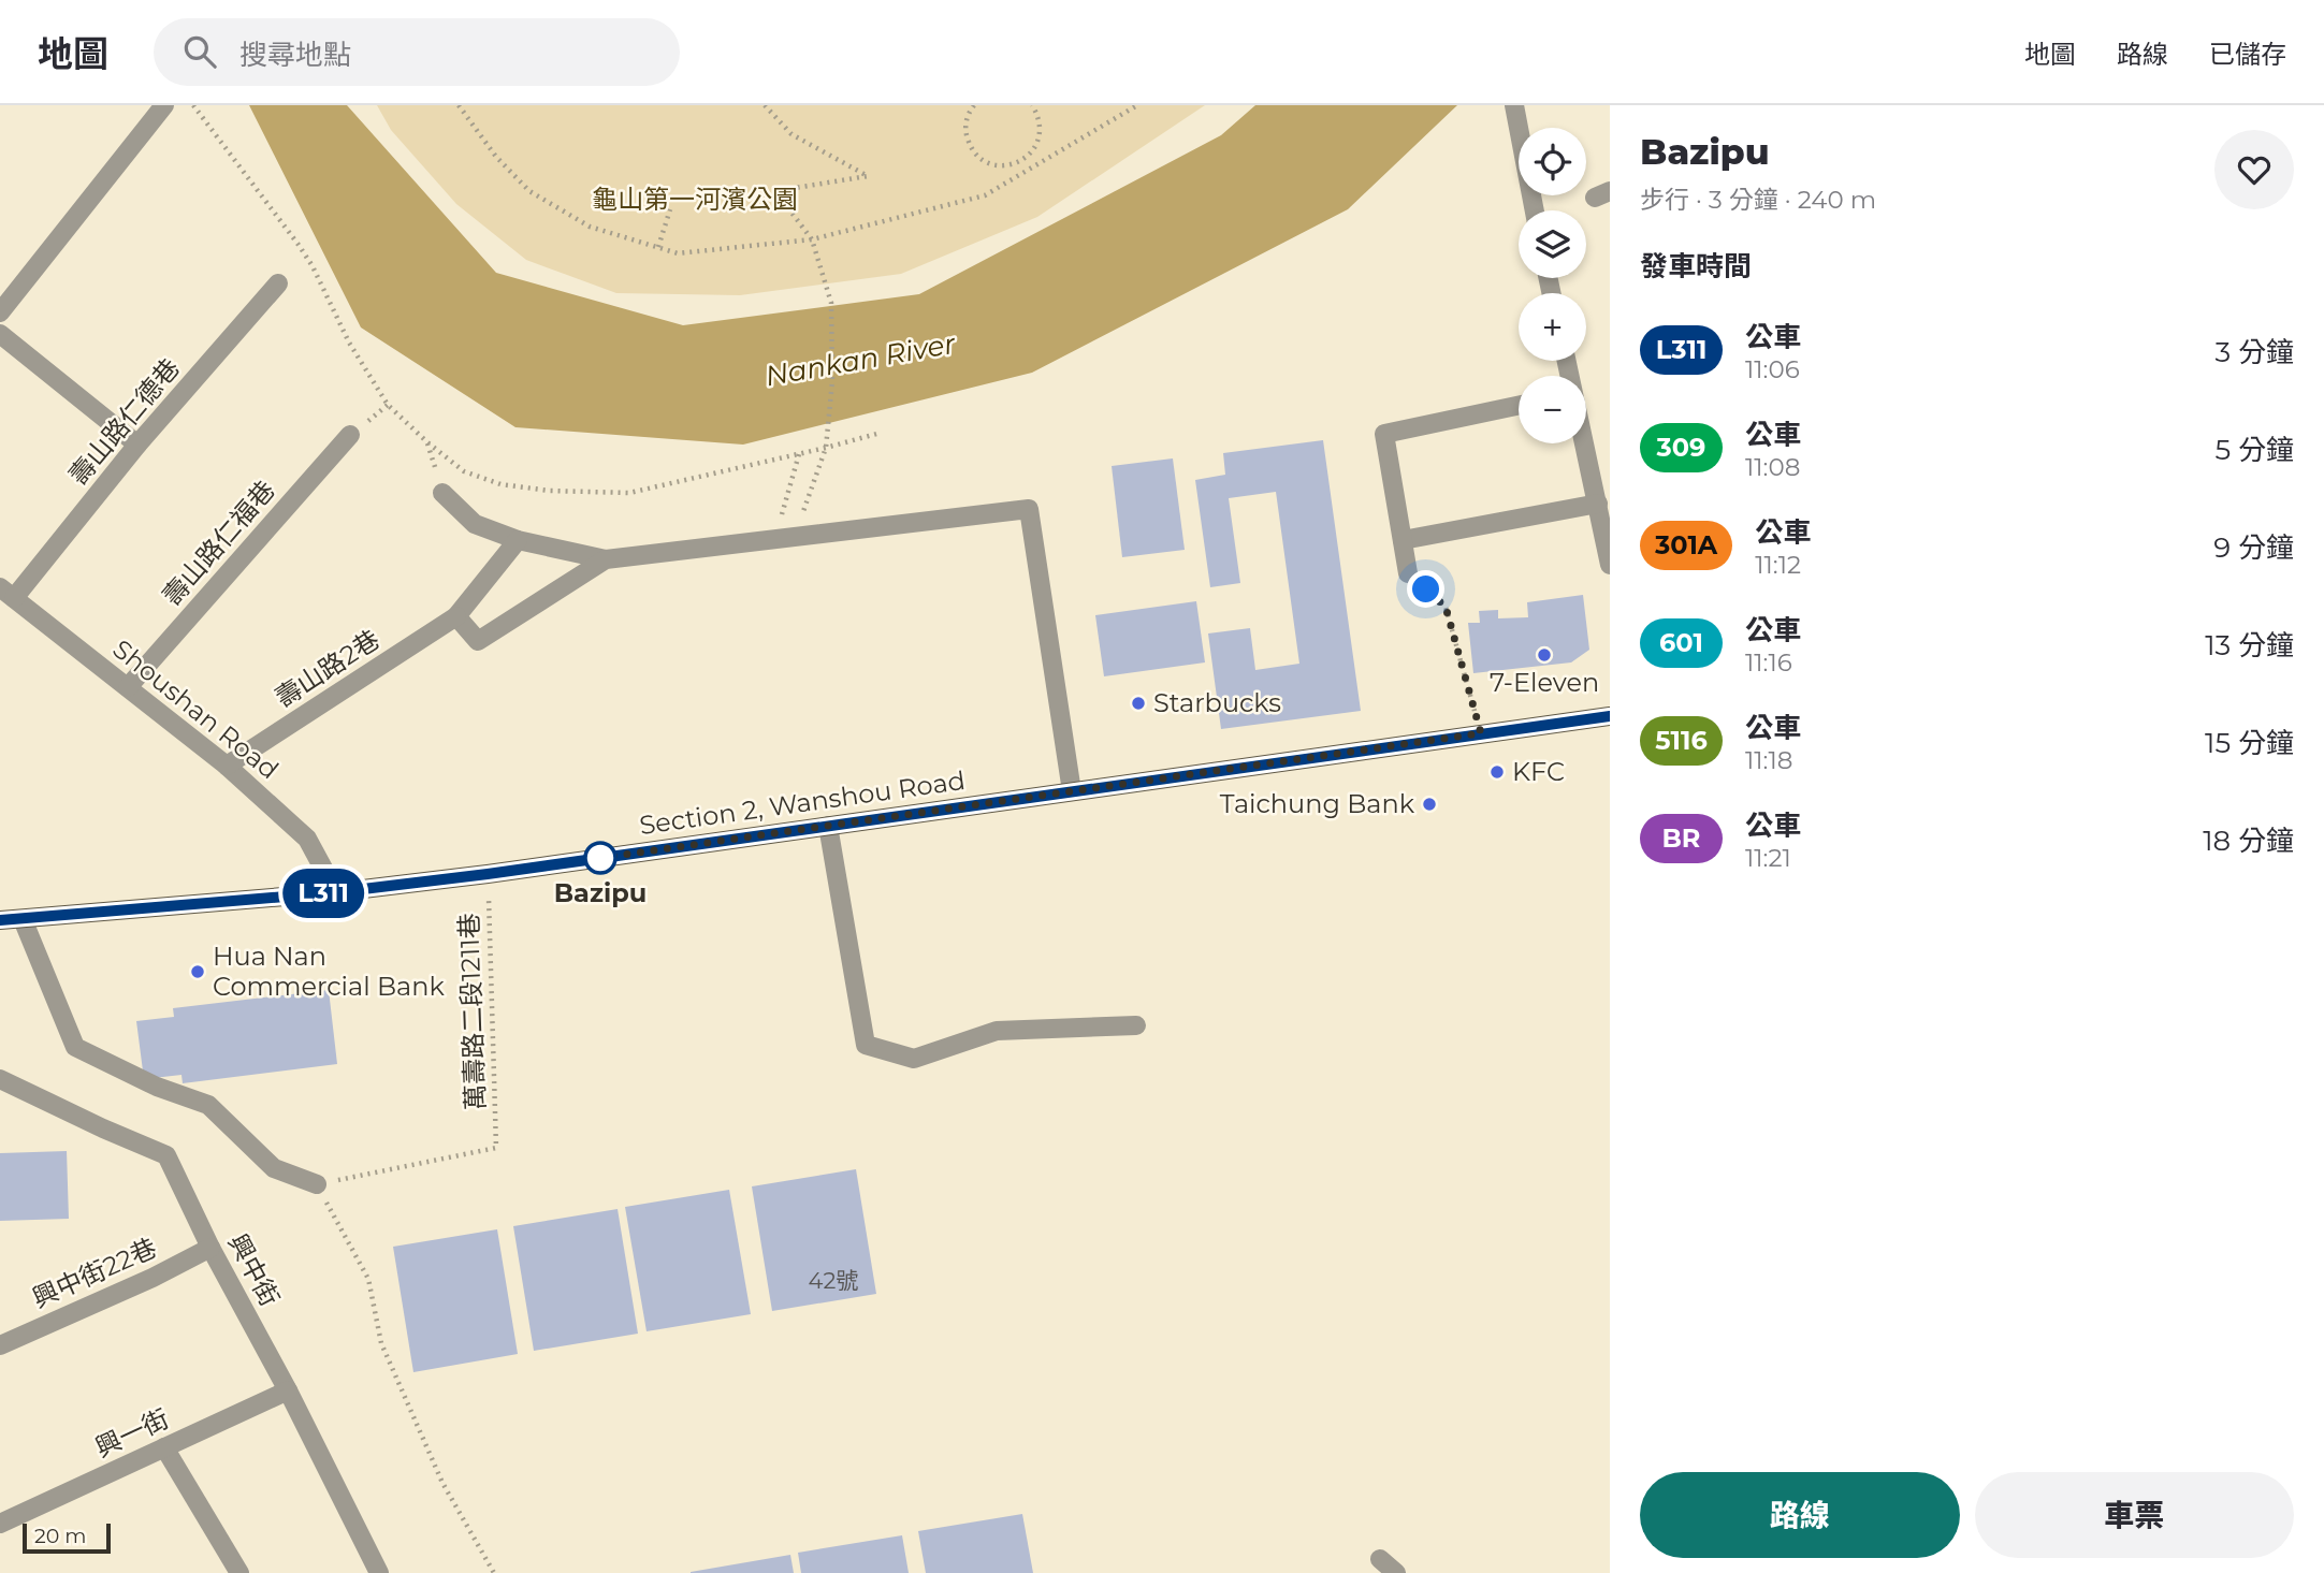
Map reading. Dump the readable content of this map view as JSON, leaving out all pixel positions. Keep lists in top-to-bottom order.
{
  "streets": {
    "main road": ["Section 2, Wanshou Road"],
    "street": [
      "壽山路仁德巷",
      "壽山路仁福巷",
      "壽山路2巷",
      "Shoushan Road",
      "興中街",
      "興中街22巷",
      "興一街"
    ],
    "path": ["萬壽路二段1211巷"]
  },
  "crossings": [
    ["壽山路仁德巷", "Shoushan Road"],
    ["壽山路仁福巷", "Shoushan Road"],
    ["壽山路2巷", "Shoushan Road"],
    ["Shoushan Road", "Section 2, Wanshou Road"],
    ["Section 2, Wanshou Road", "萬壽路二段1211巷"],
    ["興中街", "興中街22巷"],
    ["興中街", "興一街"]
  ],
  "water": ["Nankan River"],
  "parks": ["龜山第一河濱公園"],
  "places": [
    "7-Eleven",
    "Starbucks",
    "KFC",
    "Taichung Bank",
    "Bazipu",
    "Hua Nan Commercial Bank"
  ],
  "lines": ["bus line L311"],
  "house_numbers": ["42號"],
  "scale_bar": "20 m",
  "page": {
    "header": "地圖",
    "search": "搜尋地點",
    "nav": ["地圖", "路線", "已儲存"],
    "on_map": "L311",
    "heading": [
      ["Bazipu", "步行 · 3 分鐘 · 240 m"],
      "發車時間"
    ],
    "map_buttons": ["+", "−"],
    "list": [
      {
        "mark": "L311",
        "name": "公車",
        "note": "11:06",
        "value": "3 分鐘"
      },
      {
        "mark": "309",
        "name": "公車",
        "note": "11:08",
        "value": "5 分鐘"
      },
      {
        "mark": "301A",
        "name": "公車",
        "note": "11:12",
        "value": "9 分鐘"
      },
      {
        "mark": "601",
        "name": "公車",
        "note": "11:16",
        "value": "13 分鐘"
      },
      {
        "mark": "5116",
        "name": "公車",
        "note": "11:18",
        "value": "15 分鐘"
      },
      {
        "mark": "BR",
        "name": "公車",
        "note": "11:21",
        "value": "18 分鐘"
      }
    ],
    "buttons": ["路線", "車票"],
    "scale": "20 m"
  }
}
